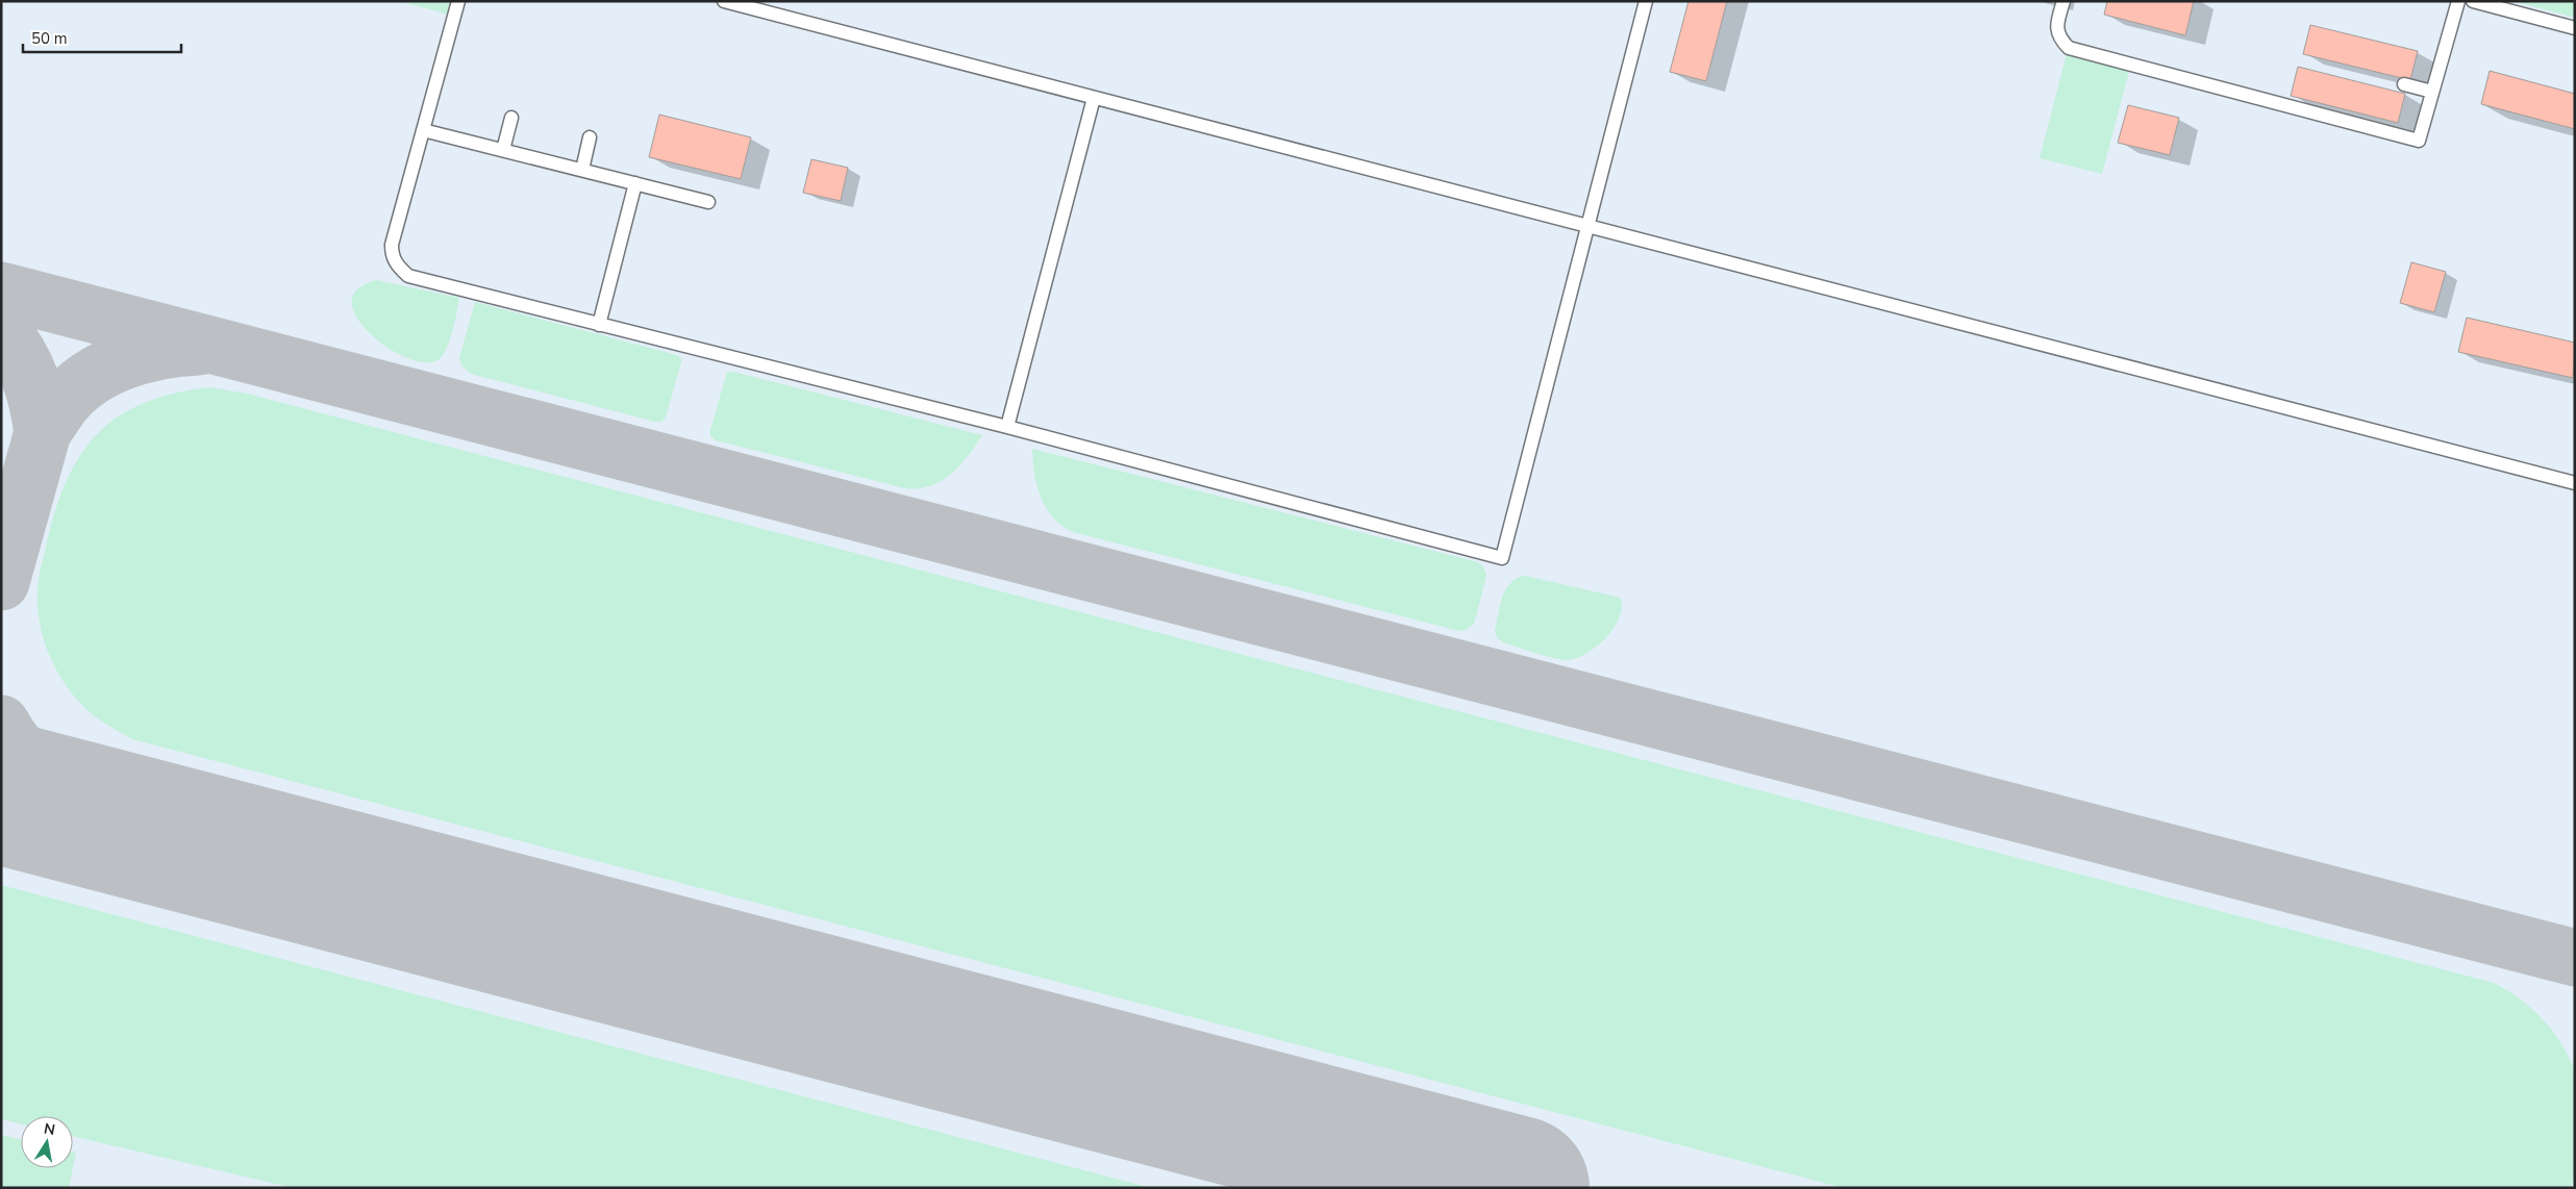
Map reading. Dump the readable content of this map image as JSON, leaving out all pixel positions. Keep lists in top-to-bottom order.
{
  "scale_bar": "50 m",
  "north": "top"
}
